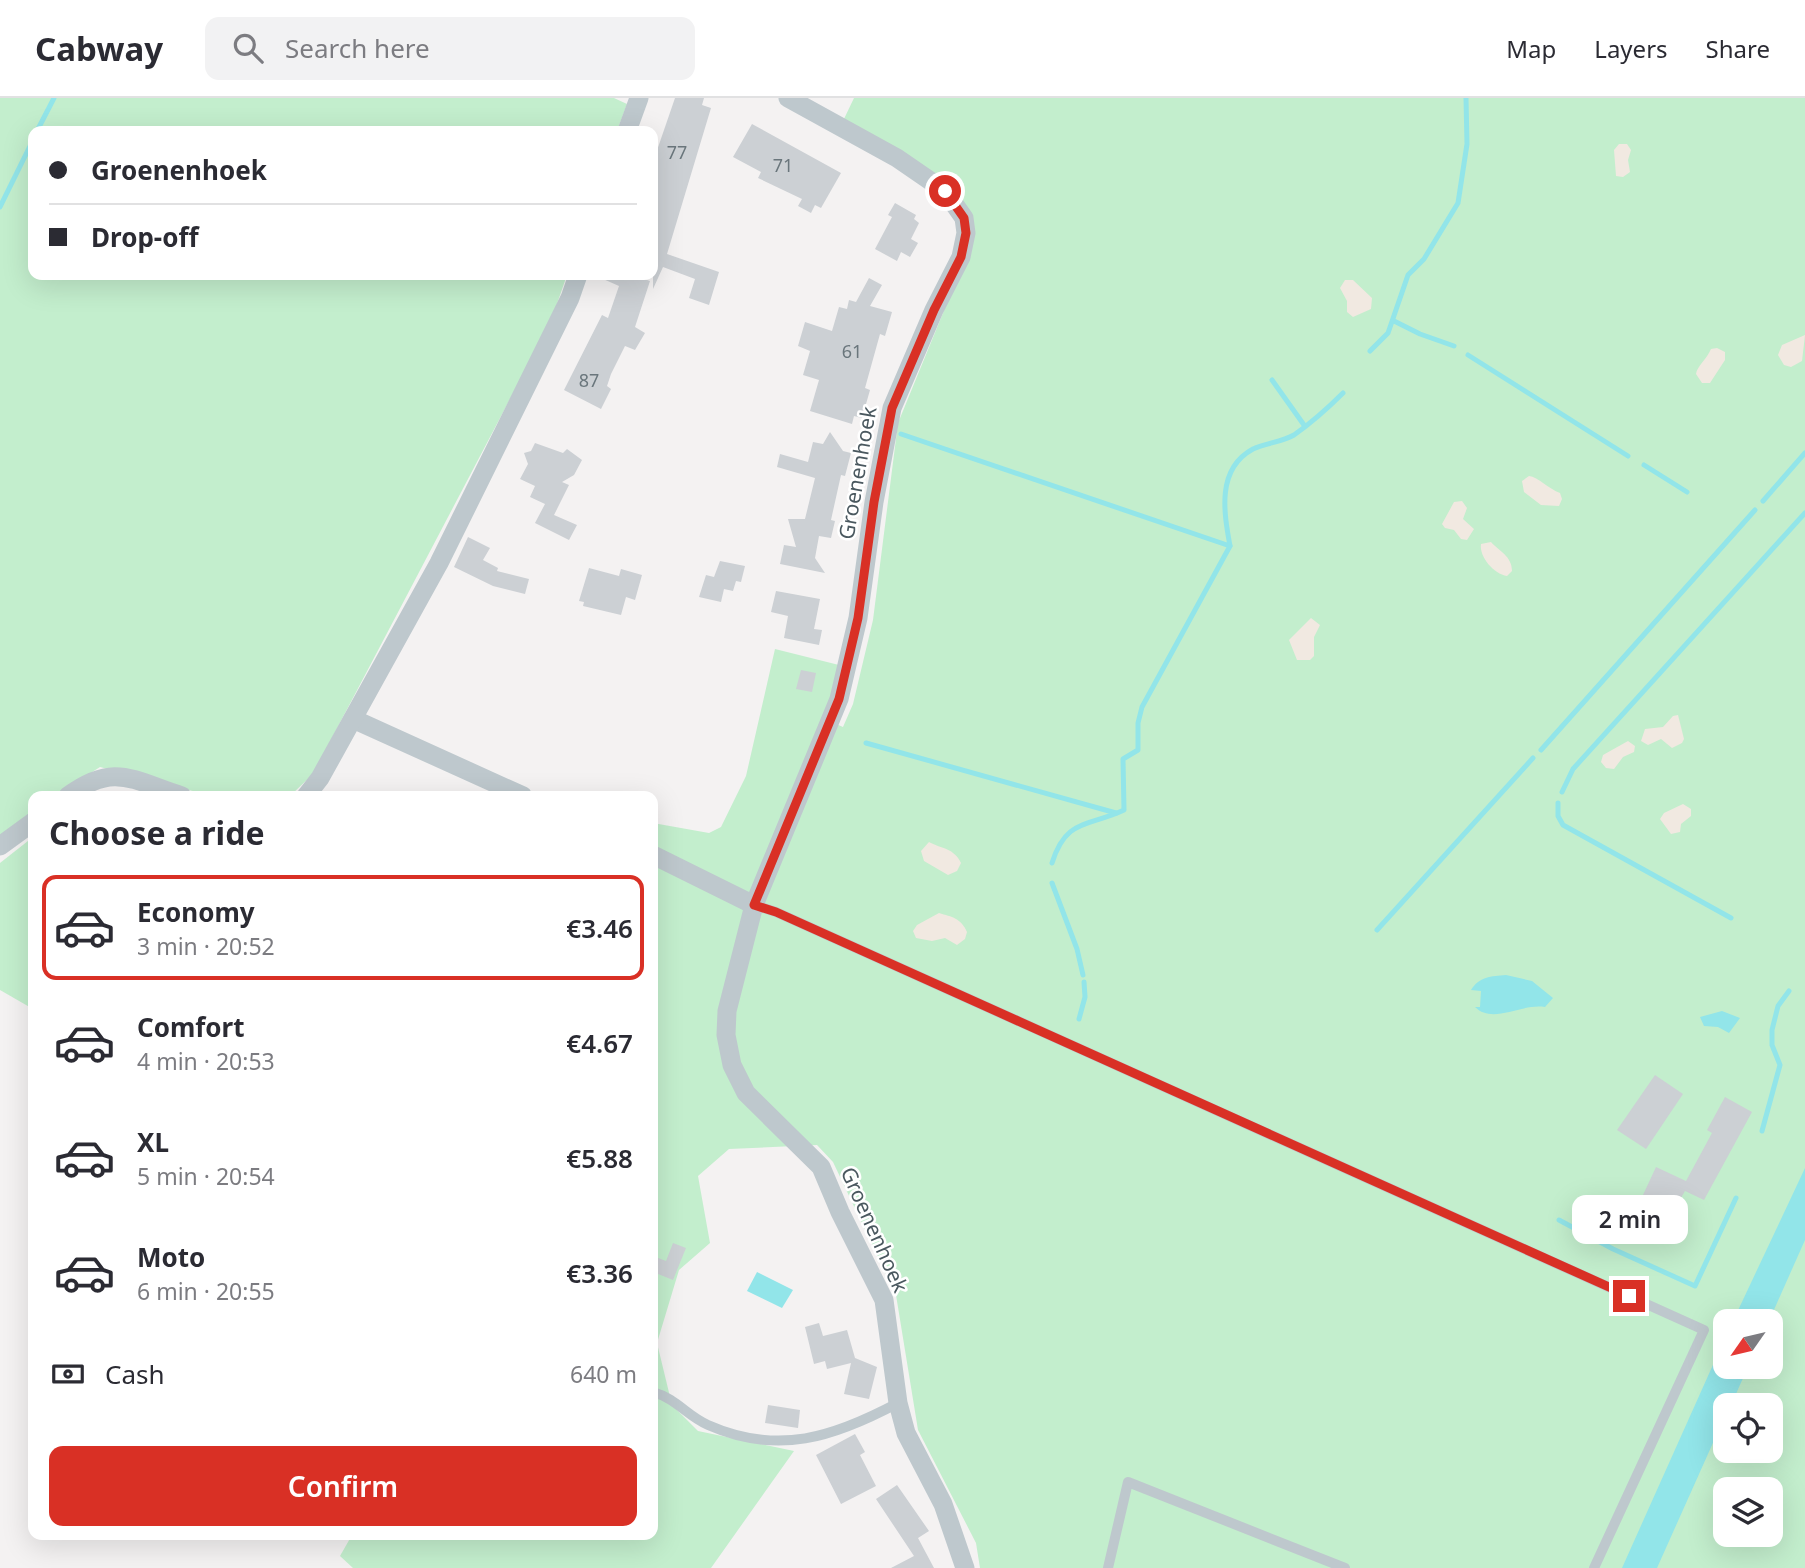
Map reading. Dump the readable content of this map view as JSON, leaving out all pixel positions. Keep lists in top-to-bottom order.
{
  "streets": {
    "street": ["Groenenhoek"]
  },
  "house_numbers": [
    "77",
    "71",
    "61",
    "87"
  ],
  "north": "bottom left",
  "page": {
    "header": "Cabway",
    "search": "Search here",
    "nav": ["Map", "Layers", "Share"],
    "banner": ["Groenenhoek", "Drop-off"],
    "heading": "Choose a ride",
    "list": [
      {
        "name": "Economy",
        "note": "3 min · 20:52",
        "value": "€3.46"
      },
      {
        "name": "Comfort",
        "note": "4 min · 20:53",
        "value": "€4.67"
      },
      {
        "name": "XL",
        "note": "5 min · 20:54",
        "value": "€5.88"
      },
      {
        "name": "Moto",
        "note": "6 min · 20:55",
        "value": "€3.36"
      }
    ],
    "bubble": "2 min",
    "pay": ["Cash", "640 m"],
    "buttons": "Confirm"
  }
}
